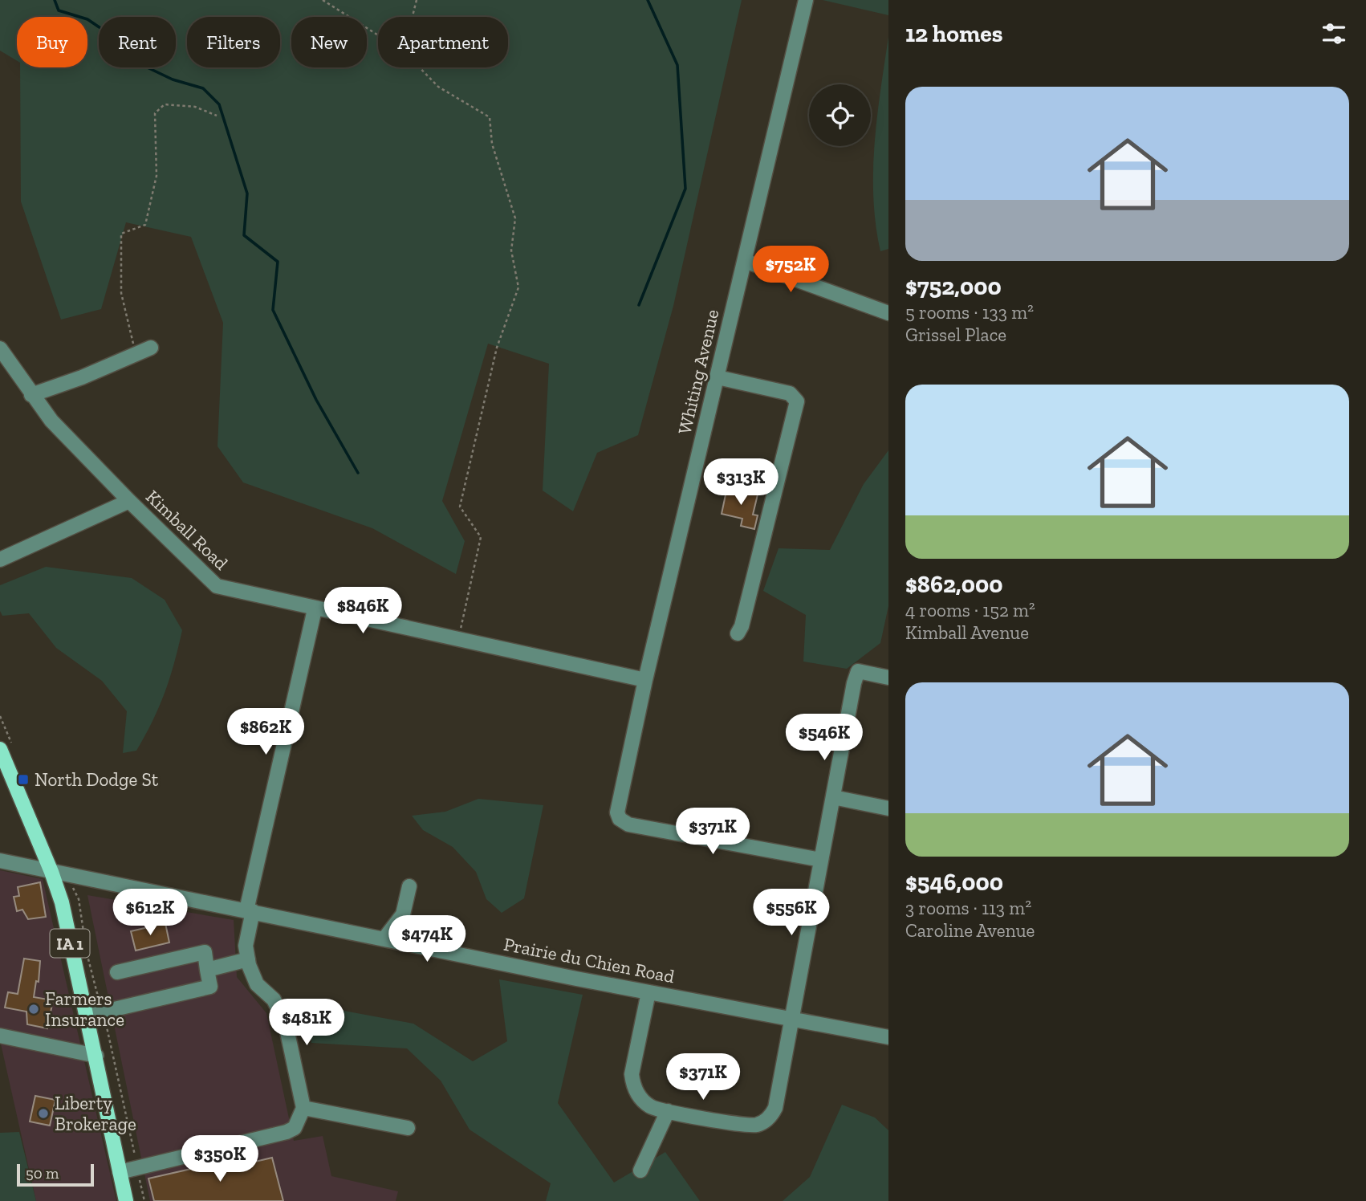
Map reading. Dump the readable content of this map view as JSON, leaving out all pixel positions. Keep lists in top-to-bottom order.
{
  "streets": {
    "main road": ["IA 1"],
    "street": ["Whiting Avenue", "Kimball Road", "Prairie du Chien Road"]
  },
  "crossings": [
    ["Whiting Avenue", "Kimball Road"],
    ["IA 1", "Prairie du Chien Road"]
  ],
  "places": {
    "transit": ["North Dodge St"],
    "other": ["Farmers Insurance", "Liberty Brokerage"]
  },
  "scale_bar": "50 m",
  "page": {
    "heading": "12 homes",
    "chip": [
      "Buy",
      "Rent",
      "Filters",
      "New",
      "Apartment"
    ],
    "list": [
      {
        "name": "$752,000",
        "note": "5 rooms · 133 m² · Grissel Place"
      },
      {
        "name": "$862,000",
        "note": "4 rooms · 152 m² · Kimball Avenue"
      },
      {
        "name": "$546,000",
        "note": "3 rooms · 113 m² · Caroline Avenue"
      }
    ],
    "price": [
      "$752K",
      "$313K",
      "$846K",
      "$862K",
      "$546K",
      "$371K",
      "$612K",
      "$556K",
      "$474K",
      "$481K",
      "$371K",
      "$350K"
    ],
    "scale": "50 m"
  }
}
